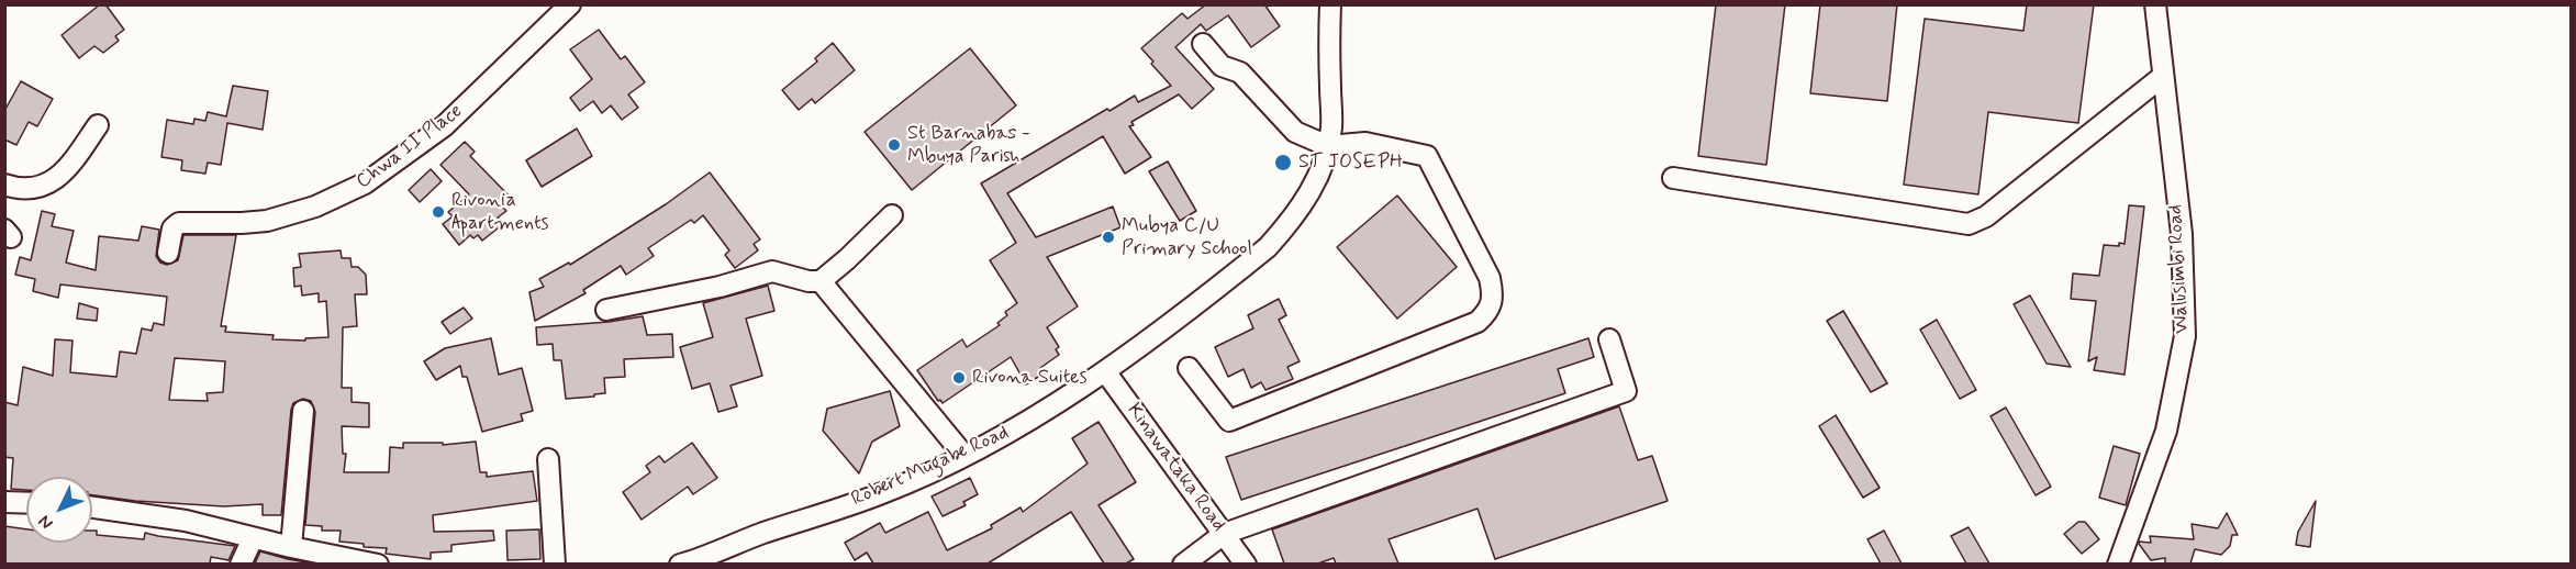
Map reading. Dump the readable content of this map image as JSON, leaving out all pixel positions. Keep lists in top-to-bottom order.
{
  "streets": {
    "street": [
      "Chwa II Place",
      "Walusimbi Road",
      "Robert Mugabe Road",
      "Kinawataka Road"
    ]
  },
  "crossings": [
    ["Robert Mugabe Road", "Kinawataka Road"]
  ],
  "places": [
    "St Barnabas - Mbuya Parish",
    "ST JOSEPH",
    "Rivonia Apartments",
    "Mubya C/U Primary School",
    "Rivona Suites"
  ],
  "north": "bottom left"
}
